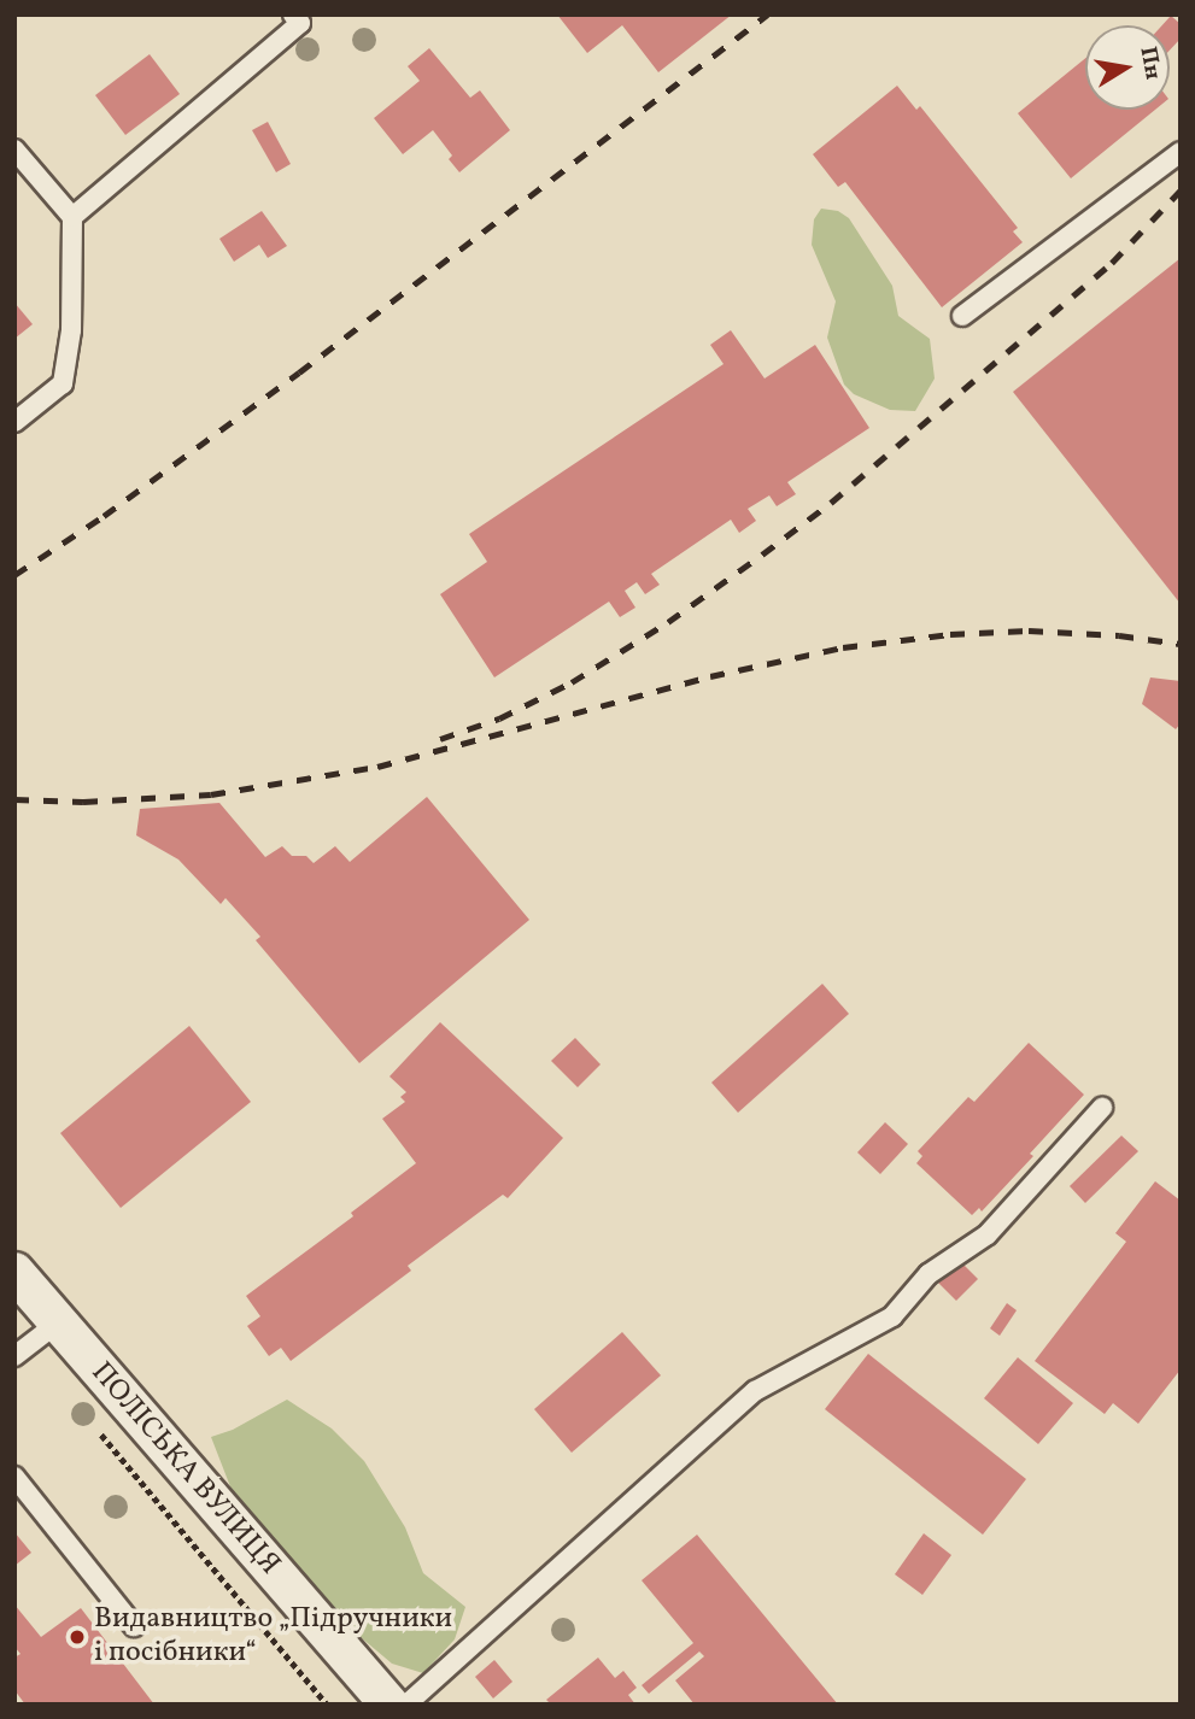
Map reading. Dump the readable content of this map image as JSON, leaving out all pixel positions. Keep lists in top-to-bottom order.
{
  "streets": {
    "street": ["ПОЛІСЬКА ВУЛИЦЯ"]
  },
  "places": ["Видавництво „Підручники і посібники“"],
  "north": "right"
}
